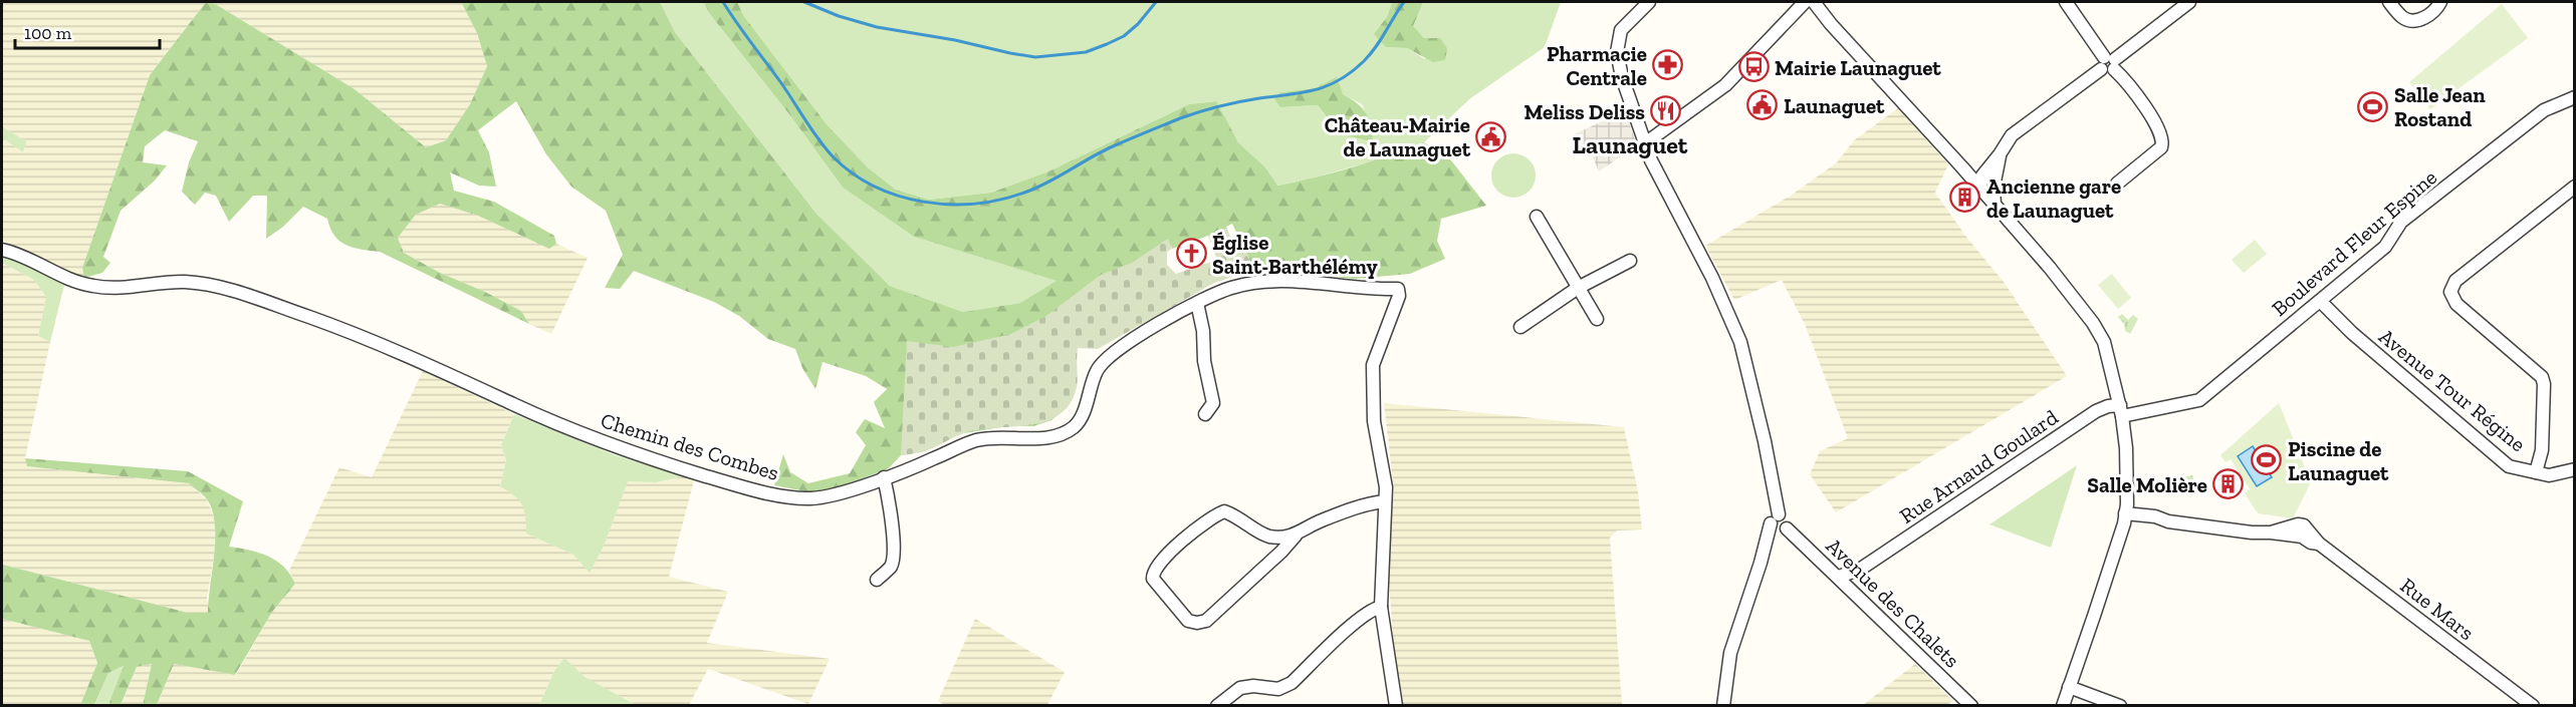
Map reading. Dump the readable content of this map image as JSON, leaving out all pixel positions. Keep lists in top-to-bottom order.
{
  "streets": {
    "street": [
      "Boulevard Fleur Espine",
      "Avenue Tour Régine",
      "Chemin des Combes",
      "Rue Arnaud Goulard",
      "Avenue des Chalets",
      "Rue Mars"
    ]
  },
  "crossings": [
    ["Boulevard Fleur Espine", "Avenue Tour Régine"],
    ["Boulevard Fleur Espine", "Rue Arnaud Goulard"],
    ["Rue Arnaud Goulard", "Avenue des Chalets"]
  ],
  "districts": ["Launaguet"],
  "places": {
    "pharmacy": ["Pharmacie Centrale"],
    "bus stop": ["Mairie Launaguet"],
    "public building": ["Launaguet", "Château-Mairie de Launaguet"],
    "sports": ["Salle Jean Rostand", "Piscine de Launaguet"],
    "restaurant": ["Meliss Deliss"],
    "building": ["Ancienne gare de Launaguet", "Salle Molière"],
    "church": ["Église Saint-Barthélémy"]
  },
  "scale_bar": "100 m"
}
